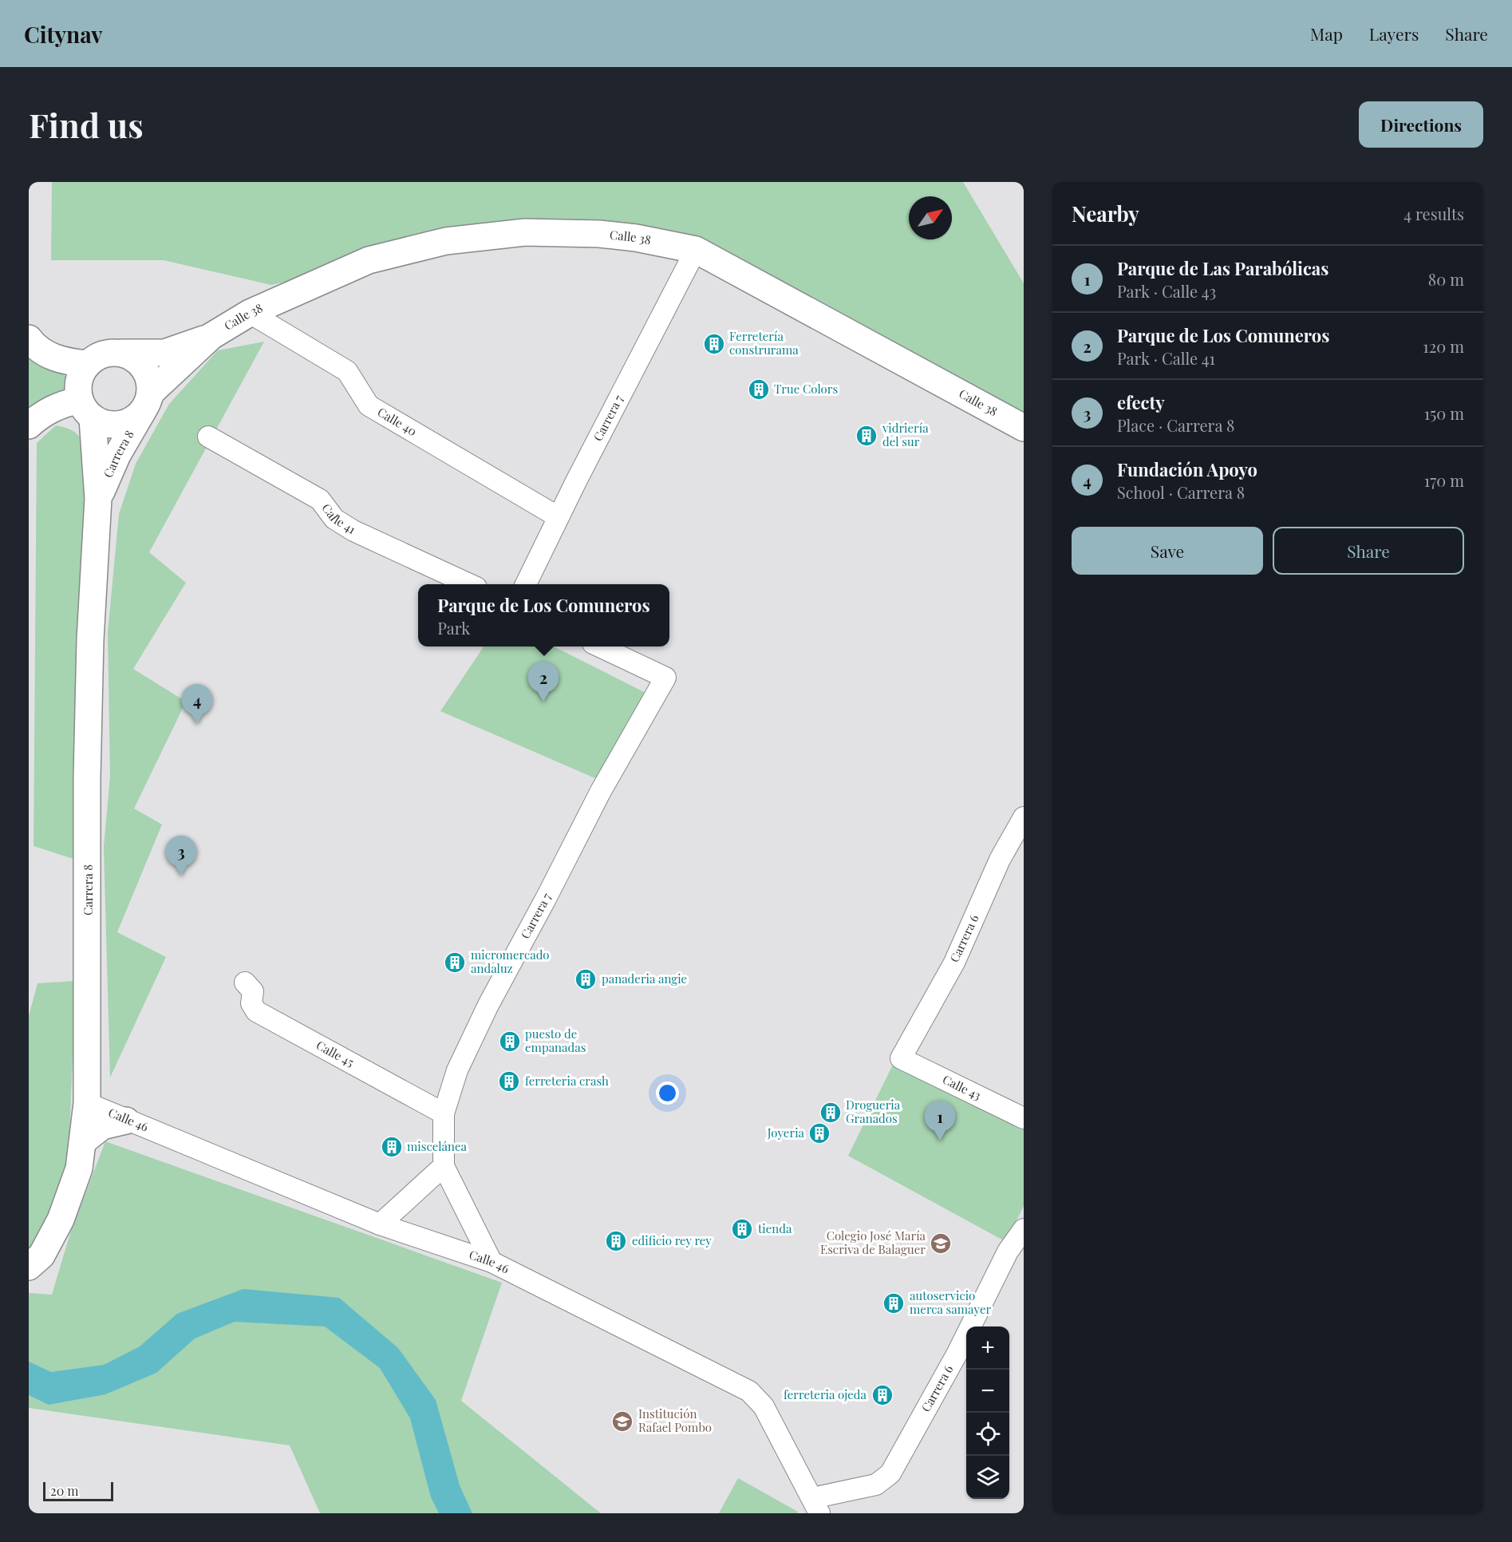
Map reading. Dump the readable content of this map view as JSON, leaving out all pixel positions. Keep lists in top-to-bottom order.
{
  "streets": {
    "main road": ["Calle 38", "Carrera 8"],
    "street": [
      "Carrera 7",
      "Calle 40",
      "Calle 41",
      "Carrera 6",
      "Calle 45",
      "Calle 43",
      "Calle 46"
    ]
  },
  "crossings": [
    ["Calle 38", "Carrera 7"],
    ["Calle 38", "Calle 40"],
    ["Calle 38", "Carrera 8"],
    ["Carrera 7", "Calle 40"],
    ["Carrera 7", "Calle 45"],
    ["Carrera 7", "Calle 46"],
    ["Carrera 8", "Calle 46"],
    ["Carrera 6", "Calle 43"],
    ["Carrera 6", "Calle 46"]
  ],
  "places": {
    "building": [
      "Ferretería construrama",
      "True Colors",
      "vidriería del sur",
      "micromercado andaluz",
      "panaderia angie",
      "puesto de empanadas",
      "ferreteria crash",
      "Drogueria Granados",
      "Joyeria",
      "miscelánea",
      "tienda",
      "edificio rey rey",
      "autoservicio merca samayer",
      "ferreteria ojeda"
    ],
    "school or university": ["Colegio José María Escriva de Balaguer", "Institución Rafael Pombo"]
  },
  "scale_bar": "20 m",
  "north": "top right",
  "page": {
    "header": "Citynav",
    "nav": ["Map", "Layers", "Share"],
    "buttons": [
      "Directions",
      ["Save", "Share"]
    ],
    "title": "Find us",
    "heading": ["Nearby", "4 results"],
    "list": [
      {
        "mark": "1",
        "name": "Parque de Las Parabólicas",
        "note": "Park · Calle 43",
        "value": "80 m"
      },
      {
        "mark": "2",
        "name": "Parque de Los Comuneros",
        "note": "Park · Calle 41",
        "value": "120 m"
      },
      {
        "mark": "3",
        "name": "efecty",
        "note": "Place · Carrera 8",
        "value": "150 m"
      },
      {
        "mark": "4",
        "name": "Fundación Apoyo",
        "note": "School · Carrera 8",
        "value": "170 m"
      }
    ],
    "popup": ["Parque de Los Comuneros", "Park"],
    "pins": [
      "2",
      "4",
      "3",
      "1"
    ],
    "map_buttons": ["+", "−"],
    "scale": "20 m"
  }
}
